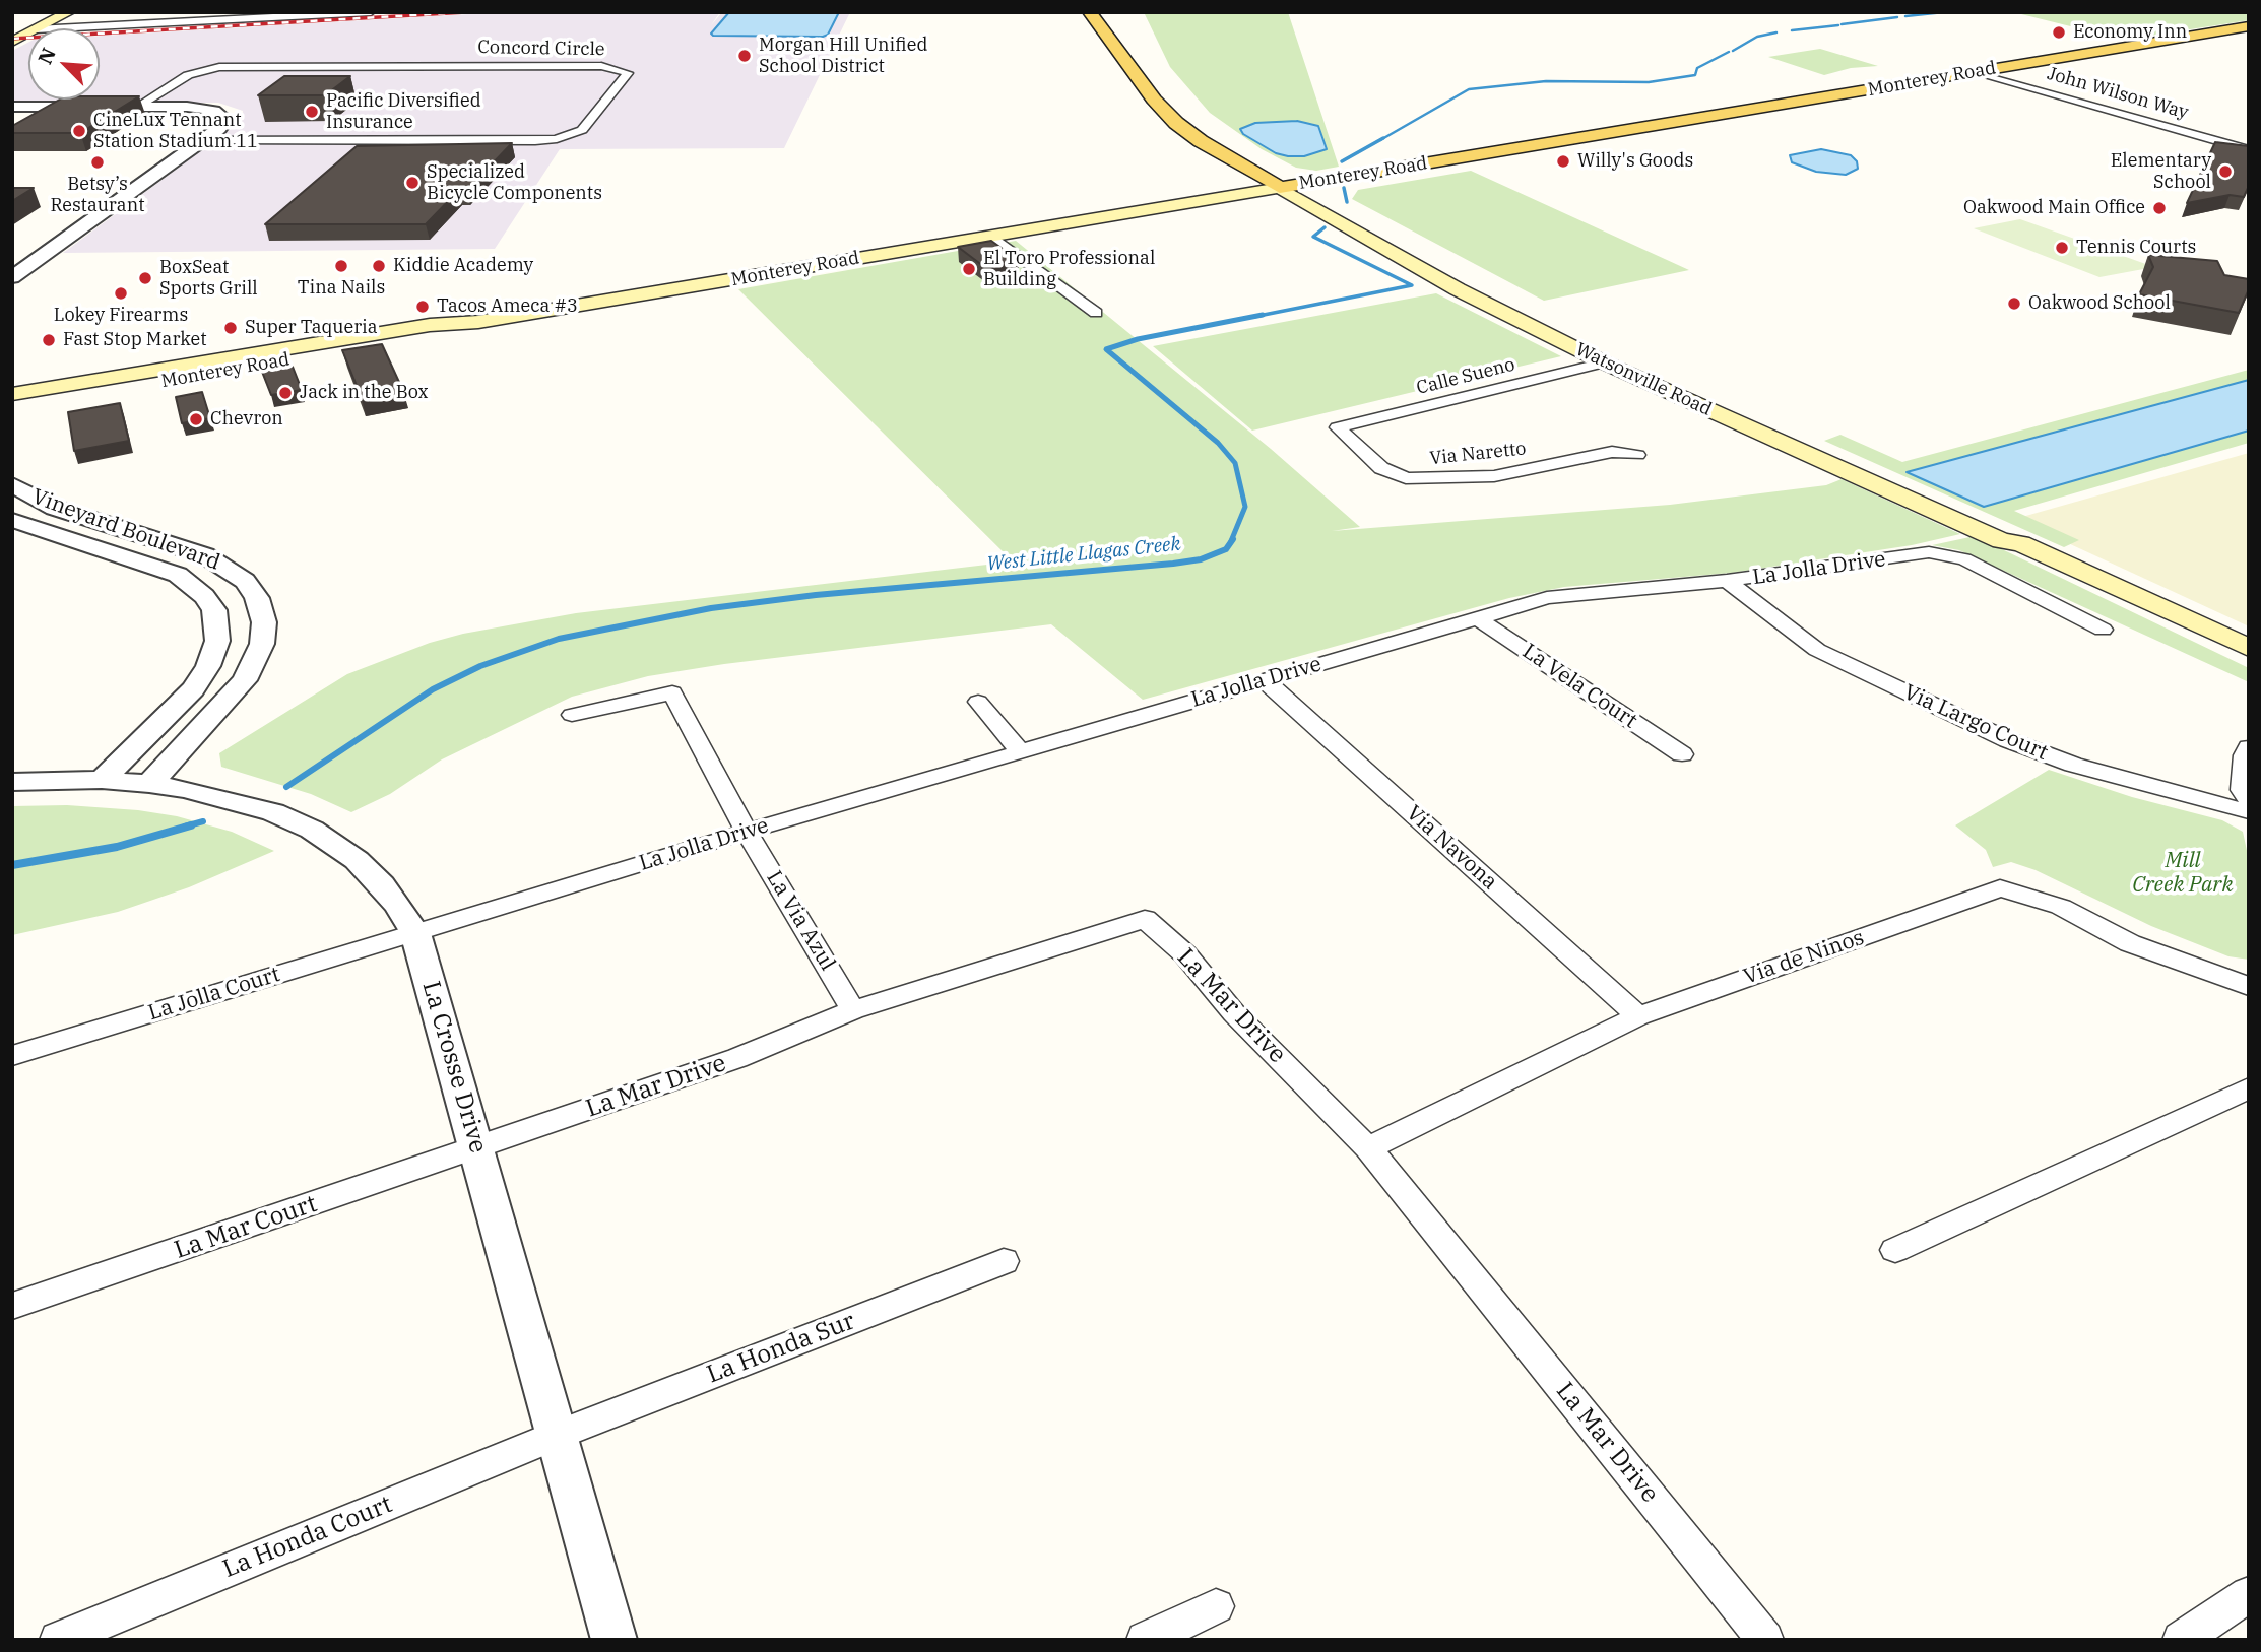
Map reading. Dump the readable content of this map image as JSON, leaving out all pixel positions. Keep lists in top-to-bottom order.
{
  "streets": {
    "main road": ["Monterey Road", "Watsonville Road"],
    "street": [
      "Concord Circle",
      "John Wilson Way",
      "Calle Sueno",
      "Via Naretto",
      "Vineyard Boulevard",
      "La Jolla Drive",
      "La Vela Court",
      "Via Largo Court",
      "Via Navona",
      "La Via Azul",
      "Via de Ninos",
      "La Jolla Court",
      "La Mar Drive",
      "La Crosse Drive",
      "La Mar Court",
      "La Honda Sur",
      "La Honda Court"
    ]
  },
  "crossings": [
    ["Monterey Road", "John Wilson Way"],
    ["Monterey Road", "Watsonville Road"],
    ["Calle Sueno", "Watsonville Road"],
    ["Calle Sueno", "Via Naretto"],
    ["Vineyard Boulevard", "La Crosse Drive"],
    ["La Jolla Drive", "La Vela Court"],
    ["La Jolla Drive", "Via Largo Court"],
    ["La Jolla Drive", "Via Navona"],
    ["La Jolla Drive", "La Via Azul"],
    ["La Jolla Drive", "La Jolla Court"],
    ["La Jolla Drive", "La Crosse Drive"],
    ["Via Navona", "Via de Ninos"],
    ["La Via Azul", "La Mar Drive"],
    ["Via de Ninos", "La Mar Drive"],
    ["La Jolla Court", "La Crosse Drive"],
    ["La Mar Drive", "La Crosse Drive"],
    ["La Mar Drive", "La Mar Court"],
    ["La Crosse Drive", "La Mar Court"],
    ["La Crosse Drive", "La Honda Sur"],
    ["La Crosse Drive", "La Honda Court"],
    ["La Honda Sur", "La Honda Court"]
  ],
  "water": ["West Little Llagas Creek"],
  "parks": ["Mill Creek Park"],
  "places": [
    "Economy Inn",
    "Morgan Hill Unified School District",
    "Pacific Diversified Insurance",
    "CineLux Tennant Station Stadium 11",
    "Willy's Goods",
    "Betsy’s Restaurant",
    "Elementary School",
    "Specialized Bicycle Components",
    "Oakwood Main Office",
    "Tennis Courts",
    "Tina Nails",
    "Kiddie Academy",
    "El Toro Professional Building",
    "BoxSeat Sports Grill",
    "Lokey Firearms",
    "Oakwood School",
    "Tacos Ameca #3",
    "Super Taqueria",
    "Fast Stop Market",
    "Jack in the Box",
    "Chevron"
  ],
  "north": "top left"
}
